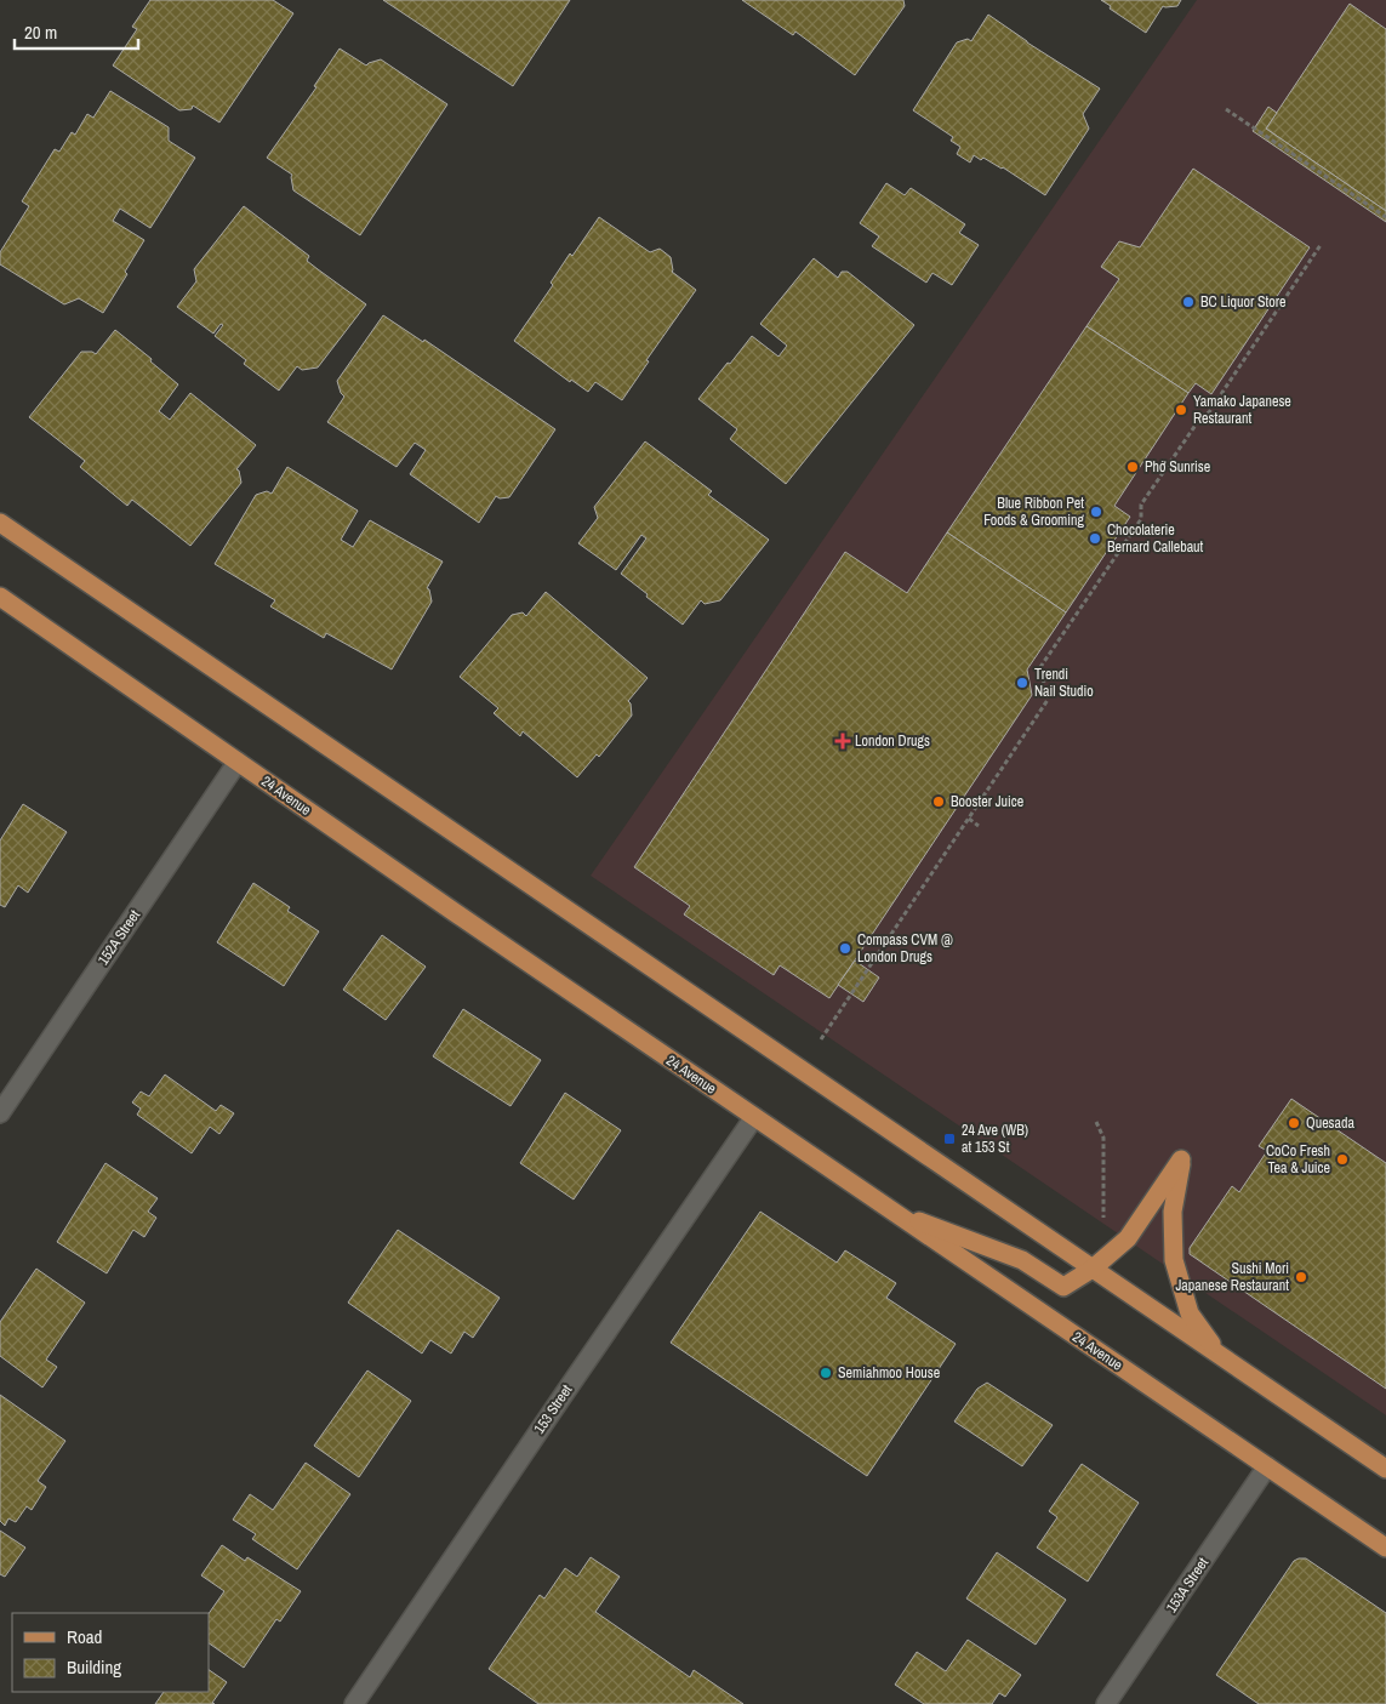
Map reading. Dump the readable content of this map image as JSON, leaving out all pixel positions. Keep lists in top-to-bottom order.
{
  "streets": {
    "main road": ["24 Avenue"],
    "street": ["152A Street", "153 Street", "153A Street"]
  },
  "crossings": [
    ["24 Avenue", "152A Street"],
    ["24 Avenue", "153 Street"],
    ["24 Avenue", "153A Street"]
  ],
  "places": {
    "other": [
      "BC Liquor Store",
      "Yamako Japanese Restaurant",
      "Phở Sunrise",
      "Blue Ribbon Pet Foods & Grooming",
      "Chocolaterie Bernard Callebaut",
      "Trendi Nail Studio",
      "Booster Juice",
      "Compass CVM @ London Drugs",
      "Quesada",
      "CoCo Fresh Tea & Juice",
      "Sushi Mori Japanese Restaurant",
      "Semiahmoo House"
    ],
    "health": ["London Drugs"],
    "transit": ["24 Ave (WB) at 153 St"]
  },
  "legend": ["Road", "Building"],
  "scale_bar": "20 m"
}
